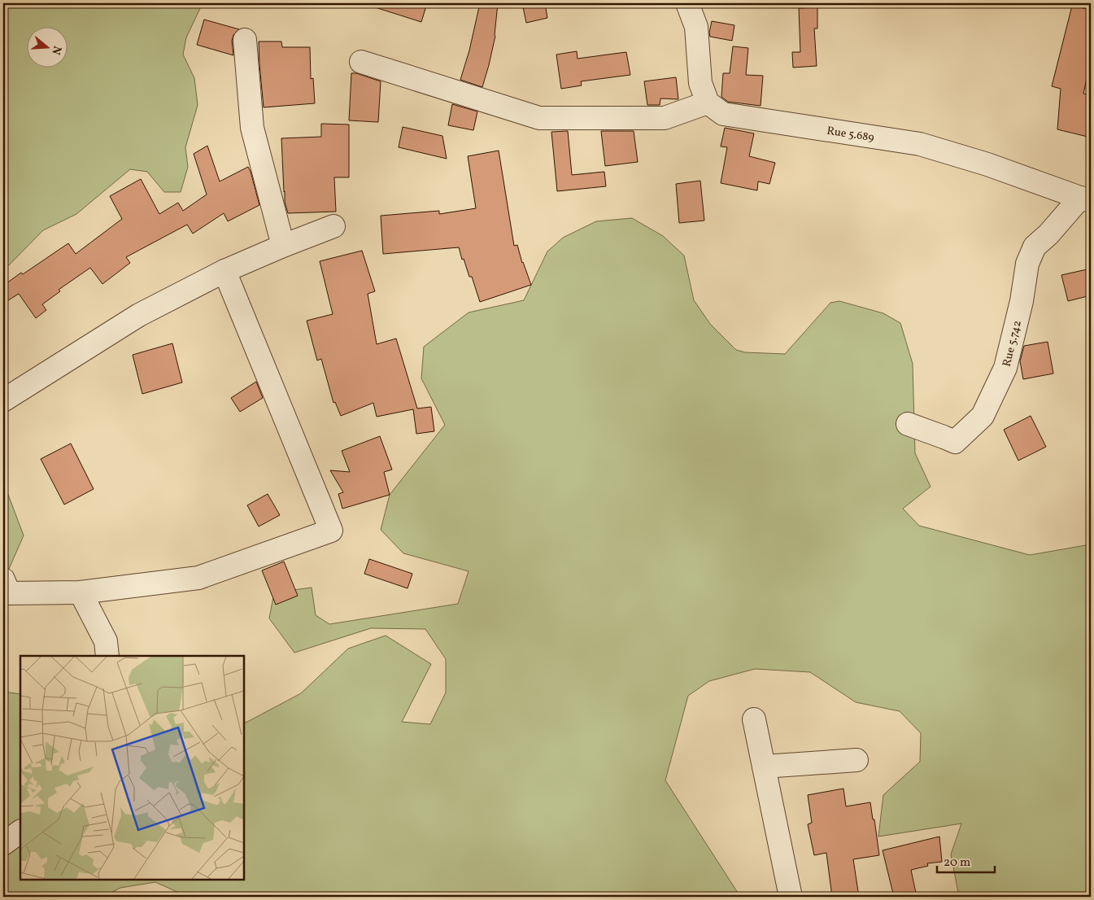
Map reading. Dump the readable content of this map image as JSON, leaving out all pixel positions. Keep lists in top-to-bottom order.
{
  "streets": {
    "street": ["Rue 5.689", "Rue 5.742"]
  },
  "crossings": [
    ["Rue 5.689", "Rue 5.742"]
  ],
  "scale_bar": "20 m",
  "north": "right"
}
